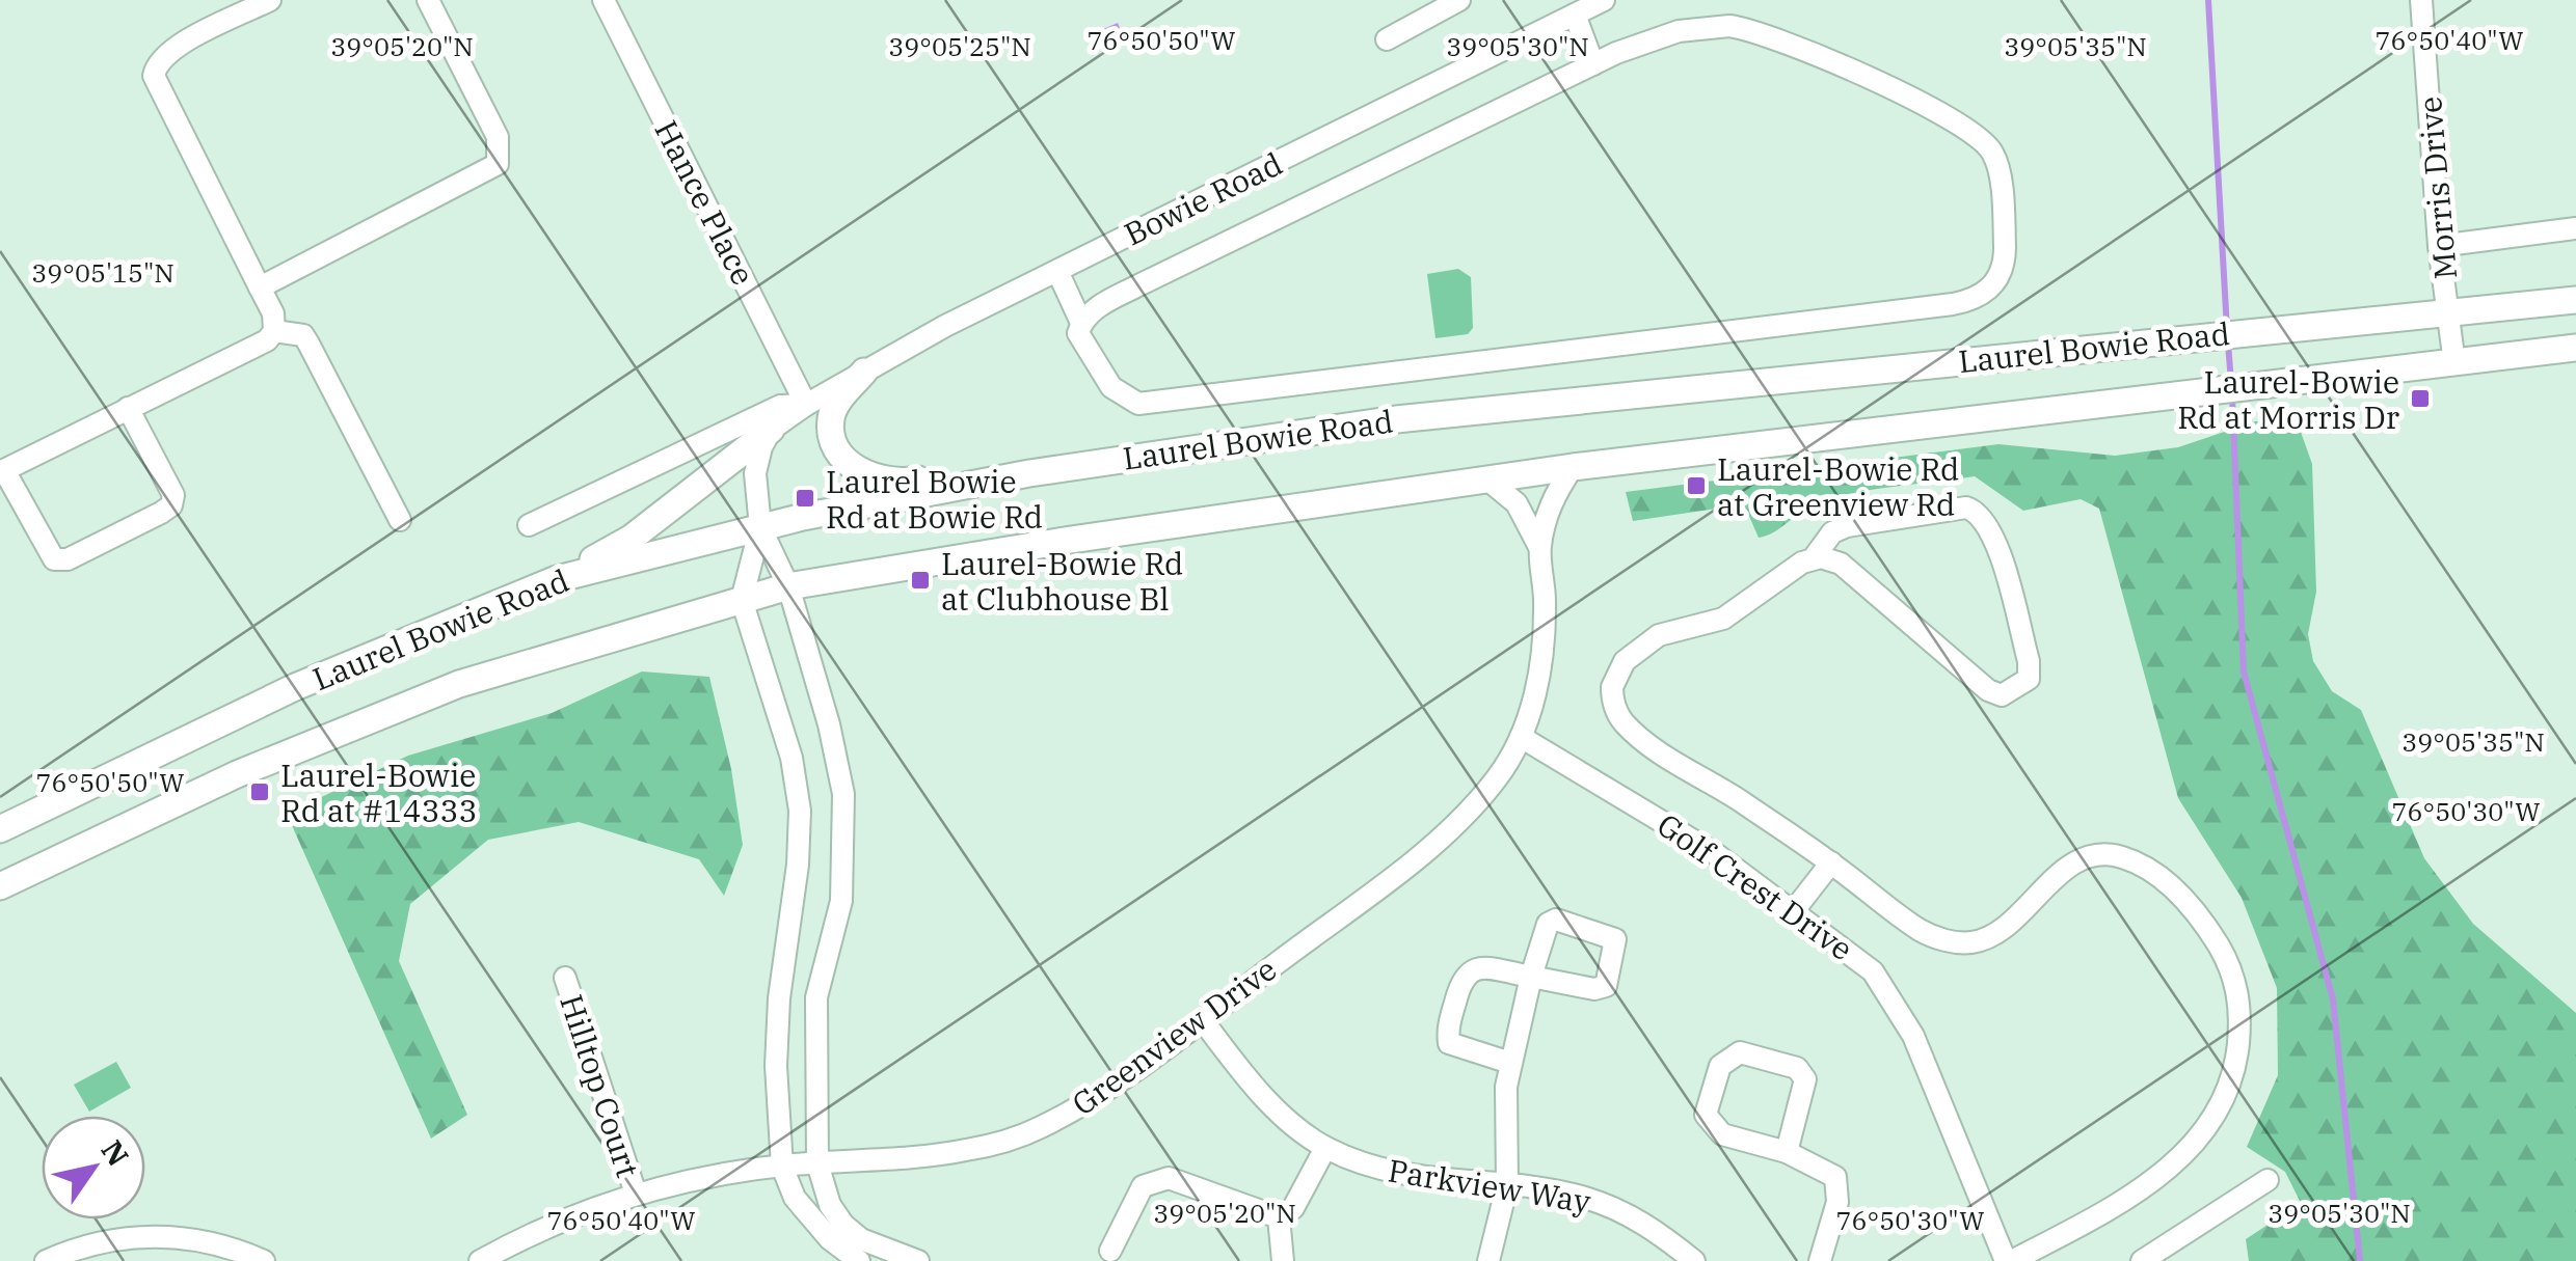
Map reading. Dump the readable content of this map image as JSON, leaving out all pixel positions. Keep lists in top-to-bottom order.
{
  "streets": {
    "main road": ["Laurel Bowie Road"],
    "street": [
      "Morris Drive",
      "Bowie Road",
      "Hance Place",
      "Golf Crest Drive",
      "Greenview Drive",
      "Hilltop Court",
      "Parkview Way"
    ]
  },
  "crossings": [
    ["Morris Drive", "Laurel Bowie Road"],
    ["Bowie Road", "Hance Place"],
    ["Laurel Bowie Road", "Greenview Drive"],
    ["Golf Crest Drive", "Greenview Drive"],
    ["Greenview Drive", "Hilltop Court"],
    ["Greenview Drive", "Parkview Way"]
  ],
  "places": {
    "transit": [
      "Laurel-Bowie Rd at Morris Dr",
      "Laurel-Bowie Rd at Greenview Rd",
      "Laurel Bowie Rd at Bowie Rd",
      "Laurel-Bowie Rd at Clubhouse Bl",
      "Laurel-Bowie Rd at #14333"
    ]
  },
  "north": "top right",
  "coordinates": [
    "76°50'50\"W",
    "76°50'40\"W",
    "39°05'20\"N",
    "39°05'25\"N",
    "39°05'30\"N",
    "39°05'35\"N",
    "39°05'15\"N",
    "76°50'30\"W"
  ]
}
